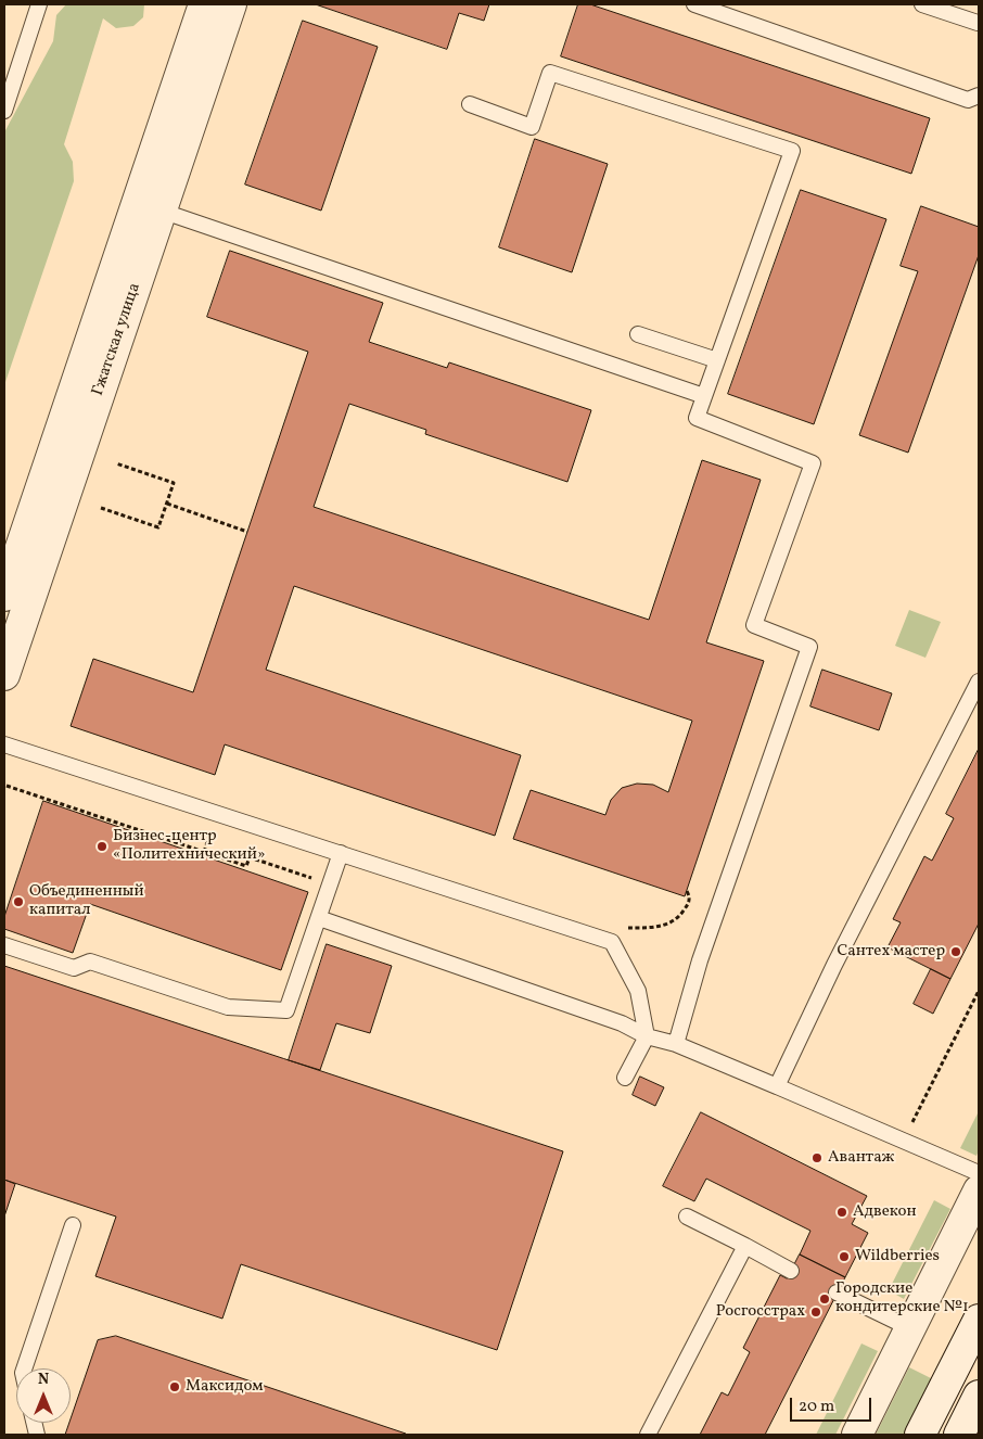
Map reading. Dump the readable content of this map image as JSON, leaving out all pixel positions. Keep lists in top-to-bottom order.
{
  "streets": {
    "street": ["Гжатская улица"]
  },
  "places": [
    "Бизнес-центр «Политехнический»",
    "Объединенный капитал",
    "Сантех мастер",
    "Авантаж",
    "Адвекон",
    "Wildberries",
    "Городские кондитерские №1",
    "Росгосстрах",
    "Максидом"
  ],
  "scale_bar": "20 m",
  "north": "top"
}
